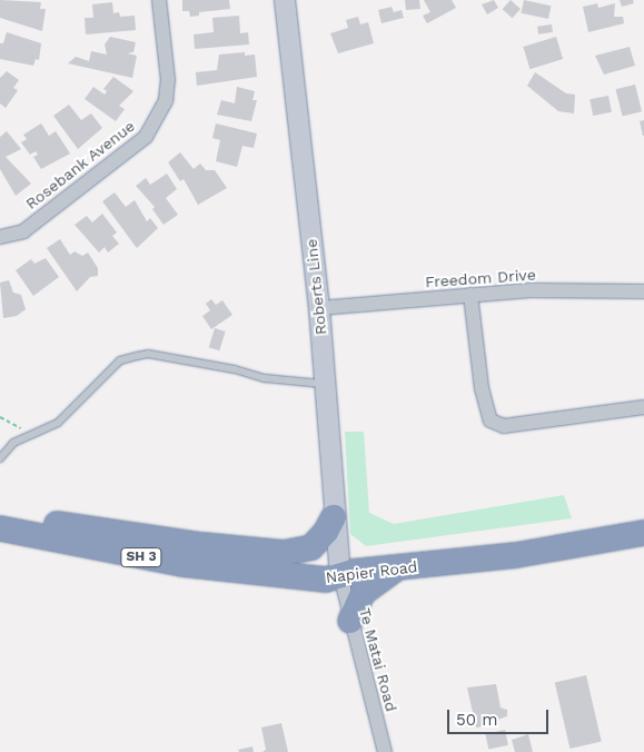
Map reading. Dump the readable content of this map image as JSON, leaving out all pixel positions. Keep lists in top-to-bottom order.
{
  "streets": {
    "highway": ["SH 3", "Napier Road"],
    "main road": ["Roberts Line"],
    "street": ["Rosebank Avenue", "Freedom Drive", "Te Matai Road"]
  },
  "crossings": [
    ["Freedom Drive", "Roberts Line"],
    ["Roberts Line", "Napier Road"],
    ["Roberts Line", "Te Matai Road"],
    ["Napier Road", "Te Matai Road"]
  ],
  "scale_bar": "50 m"
}
